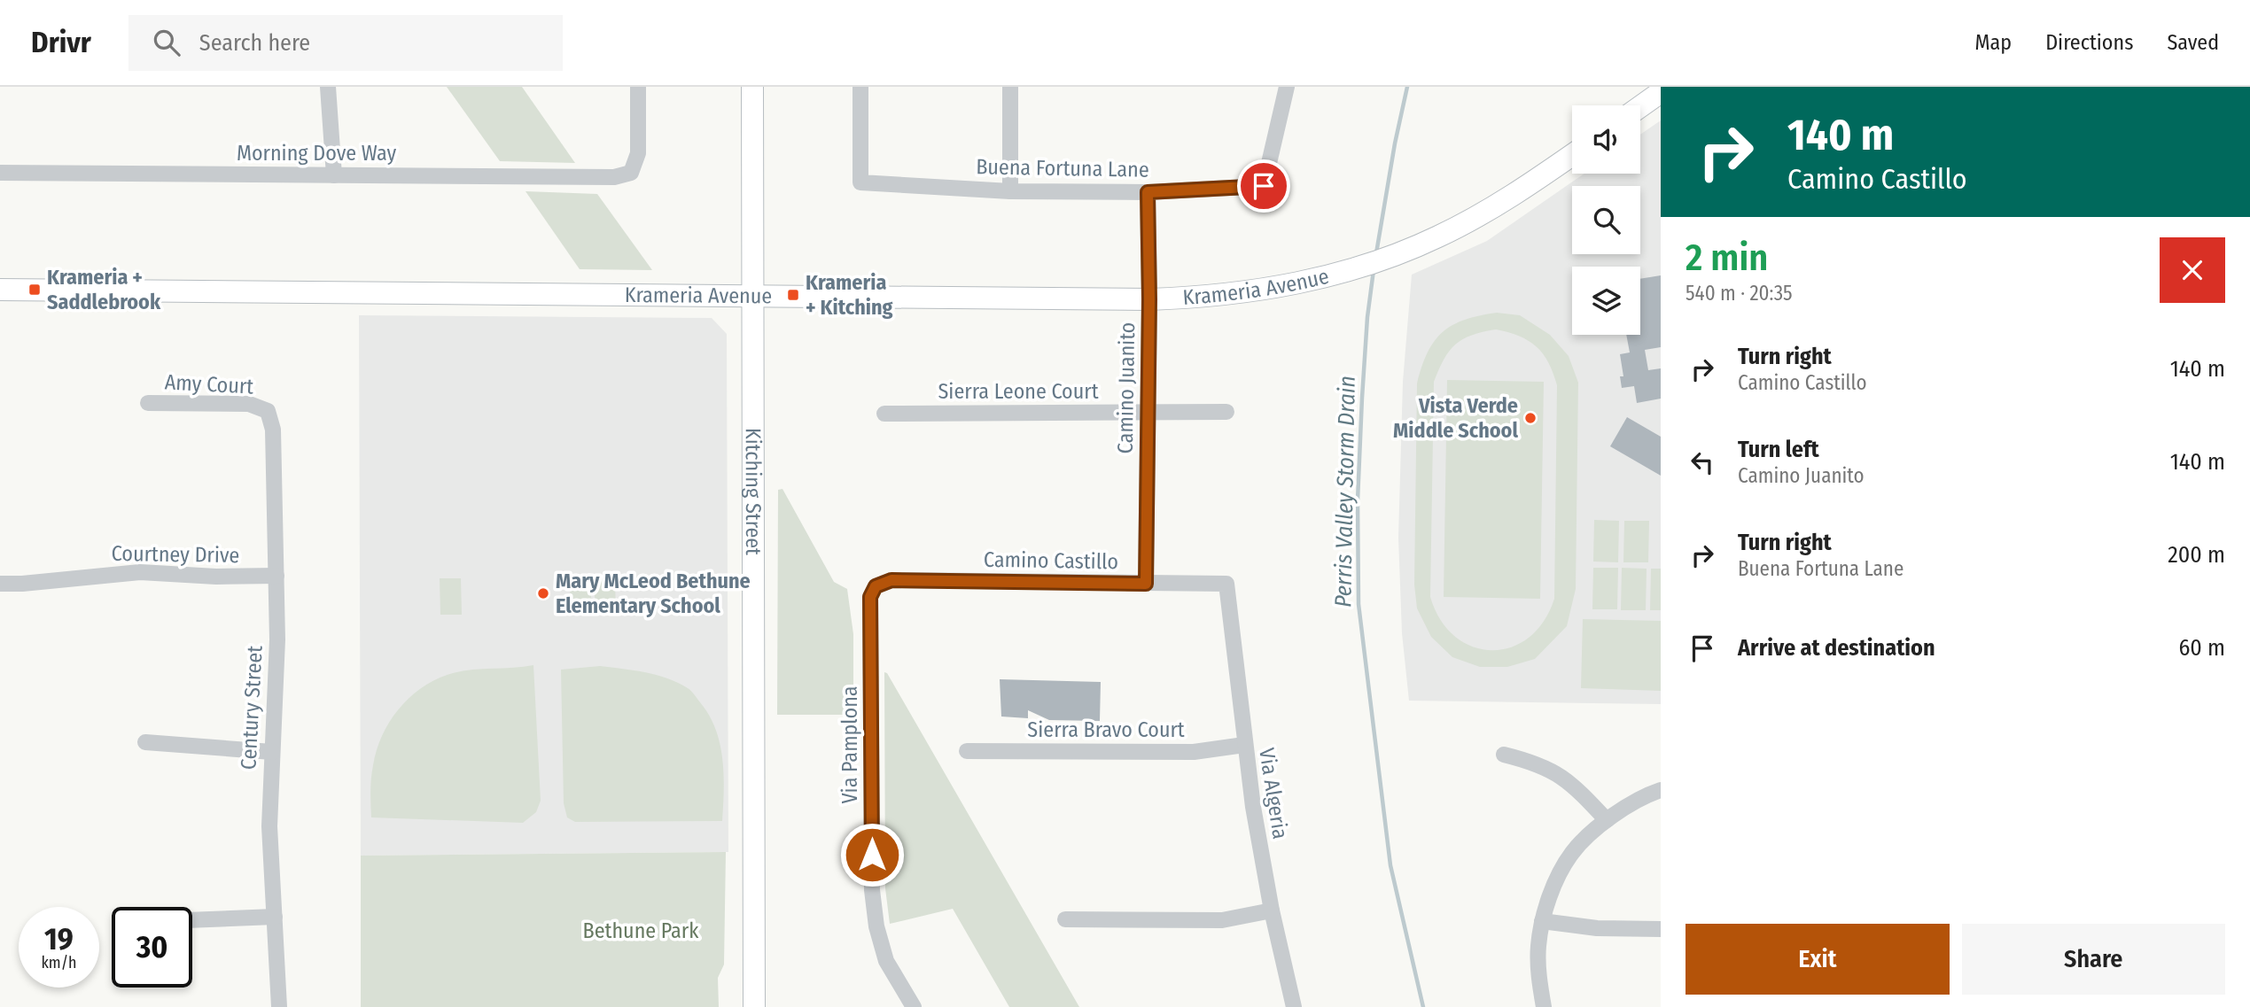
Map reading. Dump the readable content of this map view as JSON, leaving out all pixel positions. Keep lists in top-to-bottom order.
{
  "streets": {
    "street": [
      "Morning Dove Way",
      "Buena Fortuna Lane",
      "Krameria Avenue",
      "Amy Court",
      "Camino Juanito",
      "Sierra Leone Court",
      "Kitching Street",
      "Courtney Drive",
      "Camino Castillo",
      "Century Street",
      "Sierra Bravo Court",
      "Via Pamplona",
      "Via Algeria"
    ]
  },
  "crossings": [
    ["Buena Fortuna Lane", "Camino Juanito"],
    ["Krameria Avenue", "Camino Juanito"],
    ["Krameria Avenue", "Kitching Street"],
    ["Amy Court", "Century Street"],
    ["Camino Juanito", "Sierra Leone Court"],
    ["Camino Juanito", "Camino Castillo"],
    ["Courtney Drive", "Century Street"],
    ["Camino Castillo", "Via Pamplona"],
    ["Camino Castillo", "Via Algeria"],
    ["Sierra Bravo Court", "Via Algeria"]
  ],
  "water": ["Perris Valley Storm Drain"],
  "parks": ["Bethune Park"],
  "places": {
    "transit": ["Krameria + Saddlebrook", "Krameria + Kitching"],
    "other": ["Vista Verde Middle School", "Mary McLeod Bethune Elementary School"]
  },
  "page": {
    "header": "Drivr",
    "search": "Search here",
    "nav": ["Map", "Directions", "Saved"],
    "turn": ["140 m", "Camino Castillo"],
    "heading": ["2 min", "540 m · 20:35"],
    "list": [
      {
        "name": "Turn right",
        "note": "Camino Castillo",
        "value": "140 m"
      },
      {
        "name": "Turn left",
        "note": "Camino Juanito",
        "value": "140 m"
      },
      {
        "name": "Turn right",
        "note": "Buena Fortuna Lane",
        "value": "200 m"
      },
      {
        "name": "Arrive at destination",
        "value": "60 m"
      }
    ],
    "speed": "19 km/h",
    "limit": "30",
    "buttons": ["Exit", "Share"]
  }
}
